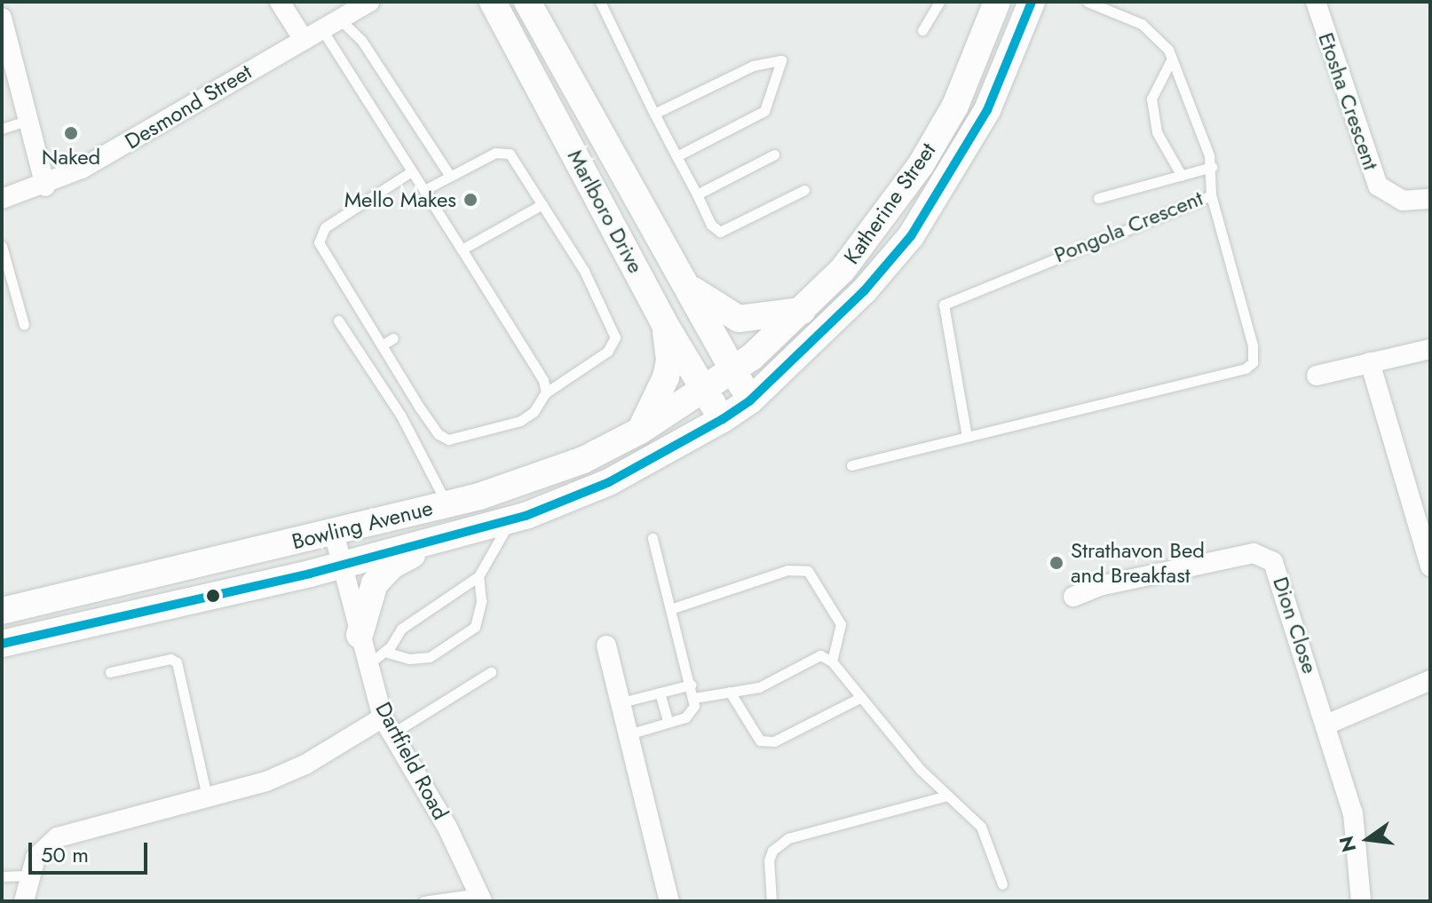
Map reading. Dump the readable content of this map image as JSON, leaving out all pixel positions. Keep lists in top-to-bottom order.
{
  "streets": {
    "main road": ["Katherine Street", "Marlboro Drive", "Bowling Avenue"],
    "street": [
      "Etosha Crescent",
      "Desmond Street",
      "Dion Close",
      "Dartfield Road"
    ],
    "lane": ["Pongola Crescent"]
  },
  "crossings": [
    ["Katherine Street", "Marlboro Drive"],
    ["Katherine Street", "Bowling Avenue"],
    ["Marlboro Drive", "Bowling Avenue"],
    ["Bowling Avenue", "Dartfield Road"]
  ],
  "places": ["Naked", "Mello Makes", "Strathavon Bed and Breakfast"],
  "scale_bar": "50 m",
  "north": "left"
}
